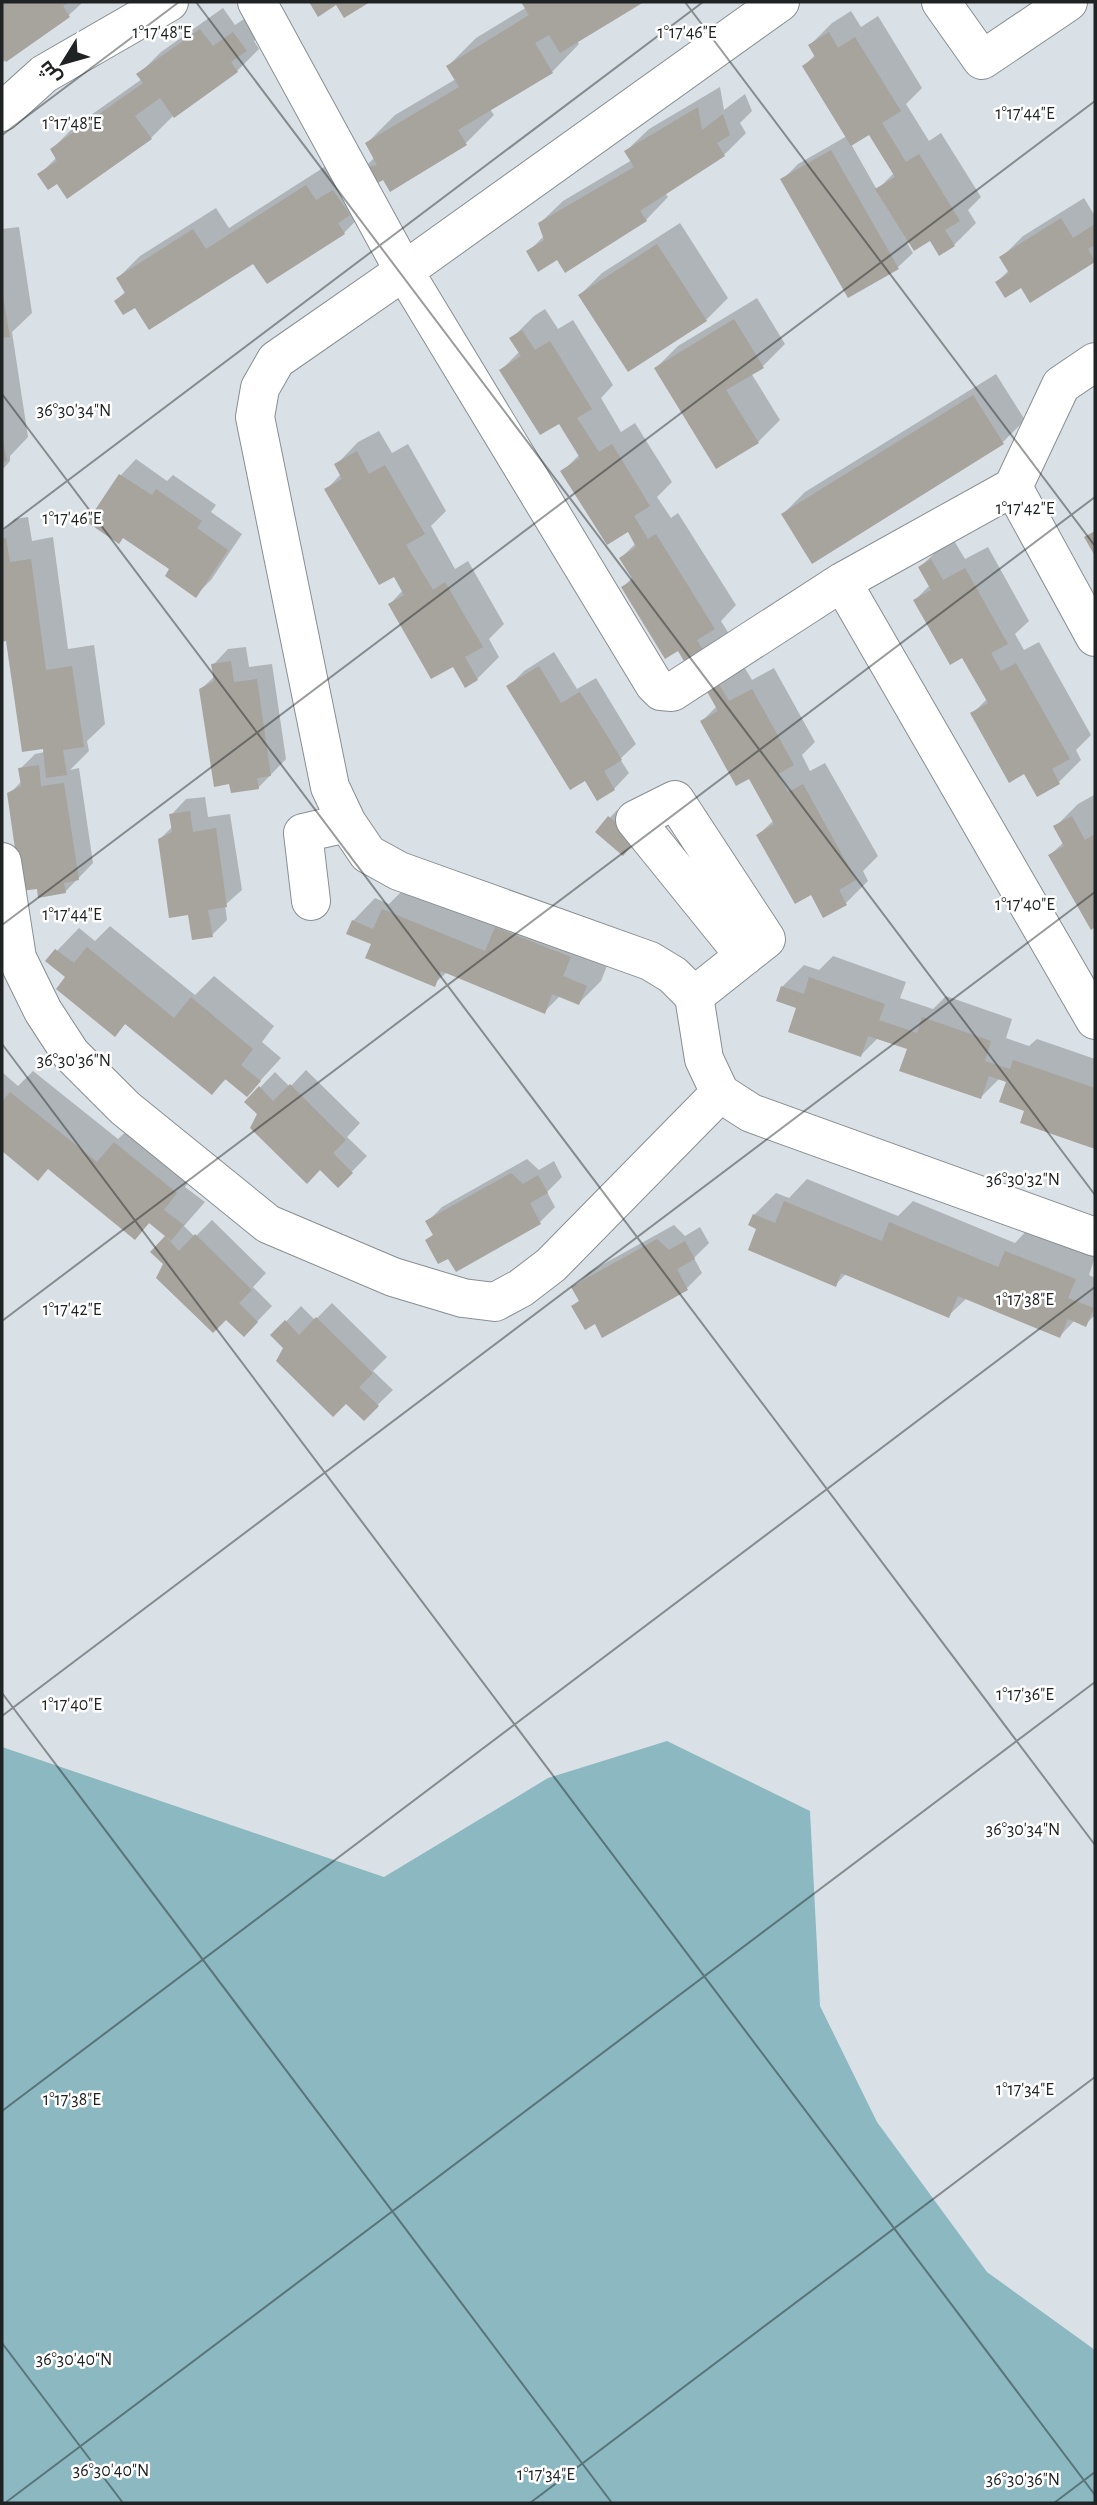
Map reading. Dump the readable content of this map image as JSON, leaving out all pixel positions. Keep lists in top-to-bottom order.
{
  "north": "bottom left",
  "coordinates": [
    "1°17'48\"E",
    "1°17'46\"E",
    "1°17'44\"E",
    "36°30'34\"N",
    "1°17'42\"E",
    "1°17'40\"E",
    "36°30'36\"N",
    "36°30'32\"N",
    "1°17'38\"E",
    "1°17'36\"E",
    "1°17'34\"E",
    "36°30'40\"N"
  ]
}
